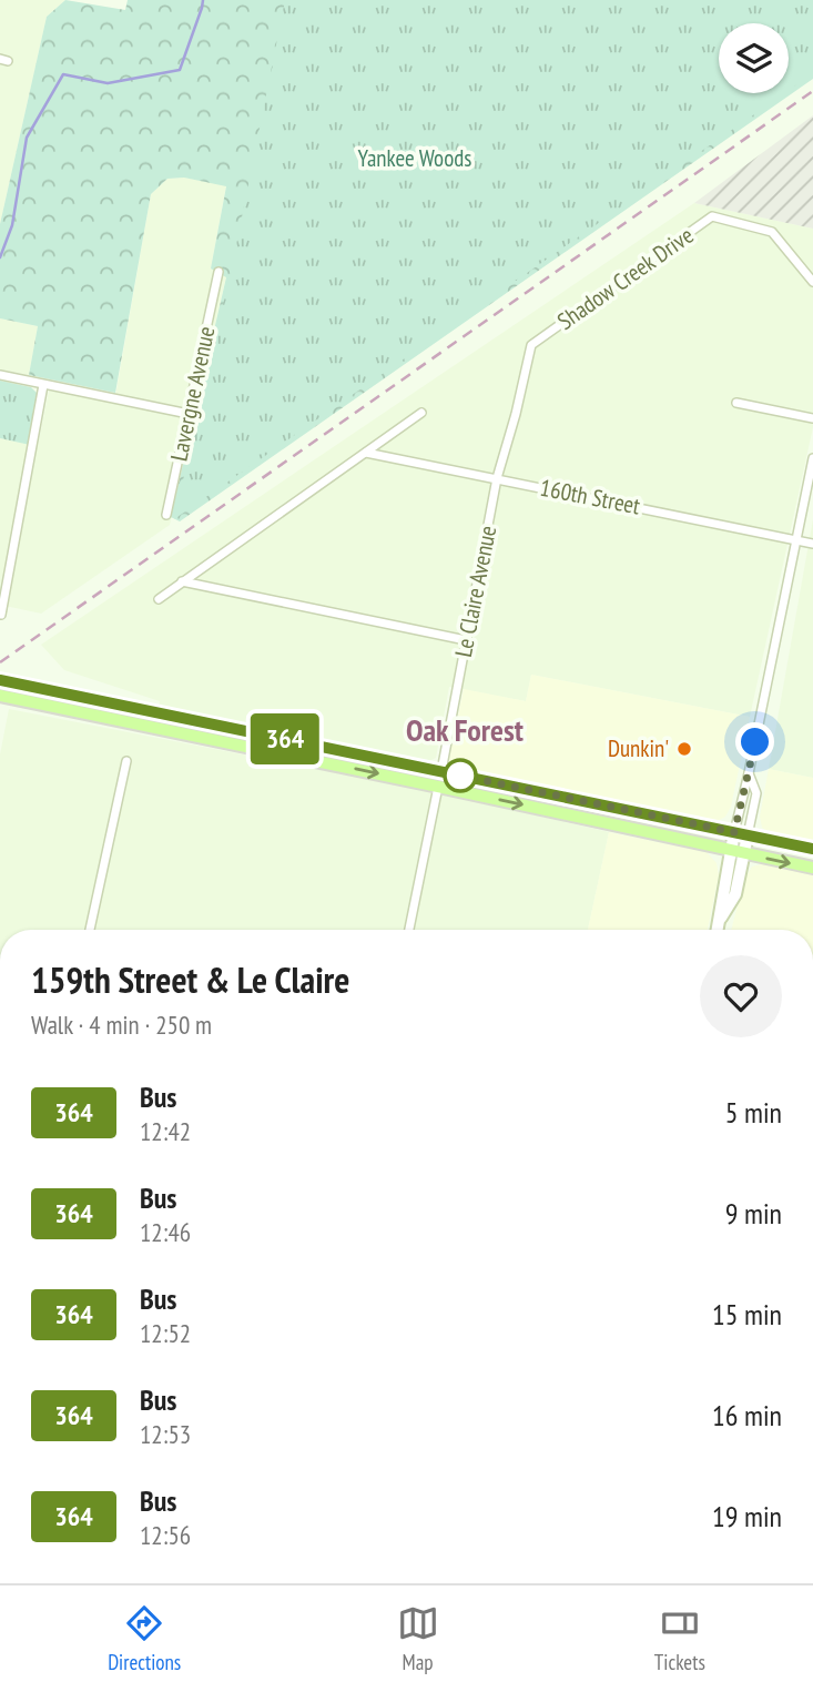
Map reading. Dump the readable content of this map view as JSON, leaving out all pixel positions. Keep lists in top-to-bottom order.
{
  "streets": {
    "street": [
      "Shadow Creek Drive",
      "Lavergne Avenue",
      "160th Street",
      "Le Claire Avenue"
    ]
  },
  "crossings": [
    ["Shadow Creek Drive", "Le Claire Avenue"],
    ["160th Street", "Le Claire Avenue"]
  ],
  "districts": ["Oak Forest"],
  "parks": ["Yankee Woods"],
  "places": ["Dunkin'"],
  "lines": ["bus line 364"],
  "page": {
    "on_map": "364",
    "heading": ["159th Street & Le Claire", "Walk · 4 min · 250 m"],
    "list": [
      {
        "mark": "364",
        "name": "Bus",
        "note": "12:42",
        "value": "5 min"
      },
      {
        "mark": "364",
        "name": "Bus",
        "note": "12:46",
        "value": "9 min"
      },
      {
        "mark": "364",
        "name": "Bus",
        "note": "12:52",
        "value": "15 min"
      },
      {
        "mark": "364",
        "name": "Bus",
        "note": "12:53",
        "value": "16 min"
      },
      {
        "mark": "364",
        "name": "Bus",
        "note": "12:56",
        "value": "19 min"
      }
    ],
    "tabs": ["Directions", "Map", "Tickets"]
  }
}
